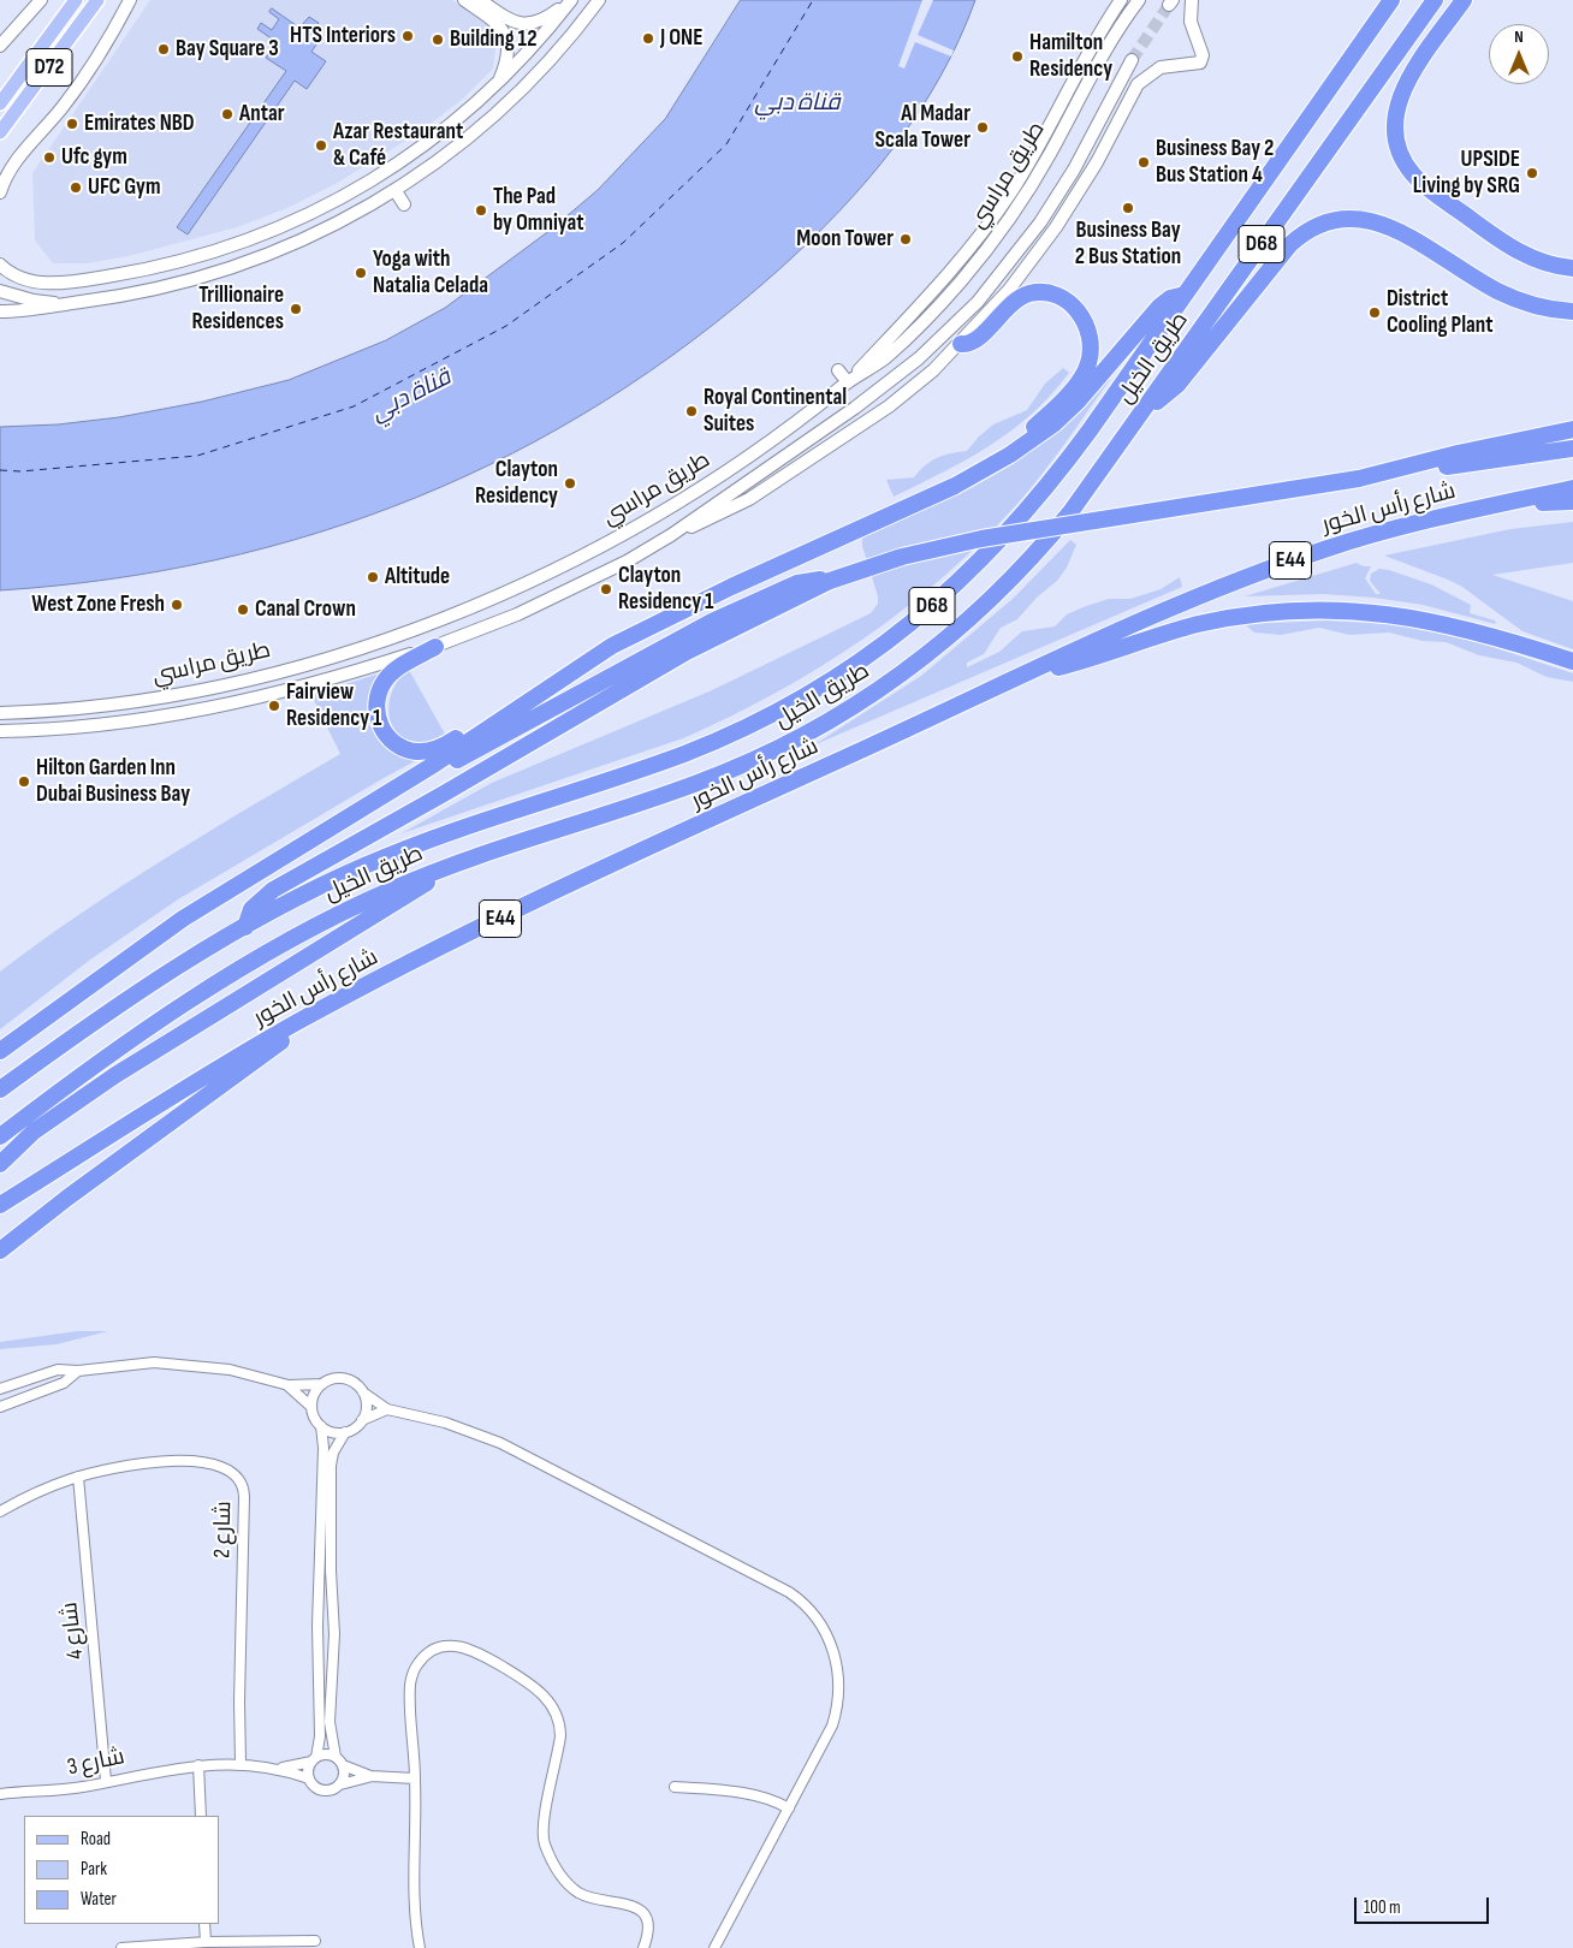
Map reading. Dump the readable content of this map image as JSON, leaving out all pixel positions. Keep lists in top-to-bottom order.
{
  "streets": {
    "highway": [
      "D68",
      "طريق الخيل",
      "شارع رأس الخور",
      "E44"
    ],
    "main road": ["D72"],
    "street": [
      "طريق مراسي",
      "شارع 2",
      "شارع 4",
      "شارع 3"
    ]
  },
  "crossings": [
    ["طريق الخيل", "شارع رأس الخور"],
    ["شارع 2", "شارع 4"],
    ["شارع 2", "شارع 3"],
    ["شارع 4", "شارع 3"]
  ],
  "water": ["قناة دبي"],
  "places": [
    "HTS Interiors",
    "J ONE",
    "Building 12",
    "Bay Square 3",
    "Hamilton Residency",
    "Antar",
    "Emirates NBD",
    "Al Madar Scala Tower",
    "Azar Restaurant & Café",
    "Ufc gym",
    "Business Bay 2 Bus Station 4",
    "UPSIDE Living by SRG",
    "UFC Gym",
    "Business Bay 2 Bus Station",
    "The Pad by Omniyat",
    "Moon Tower",
    "Yoga with Natalia Celada",
    "Trillionaire Residences",
    "District Cooling Plant",
    "Royal Continental Suites",
    "Clayton Residency",
    "Altitude",
    "Clayton Residency 1",
    "West Zone Fresh",
    "Canal Crown",
    "Fairview Residency 1",
    "Hilton Garden Inn Dubai Business Bay"
  ],
  "legend": ["Road", "Park", "Water"],
  "scale_bar": "100 m",
  "north": "top"
}
